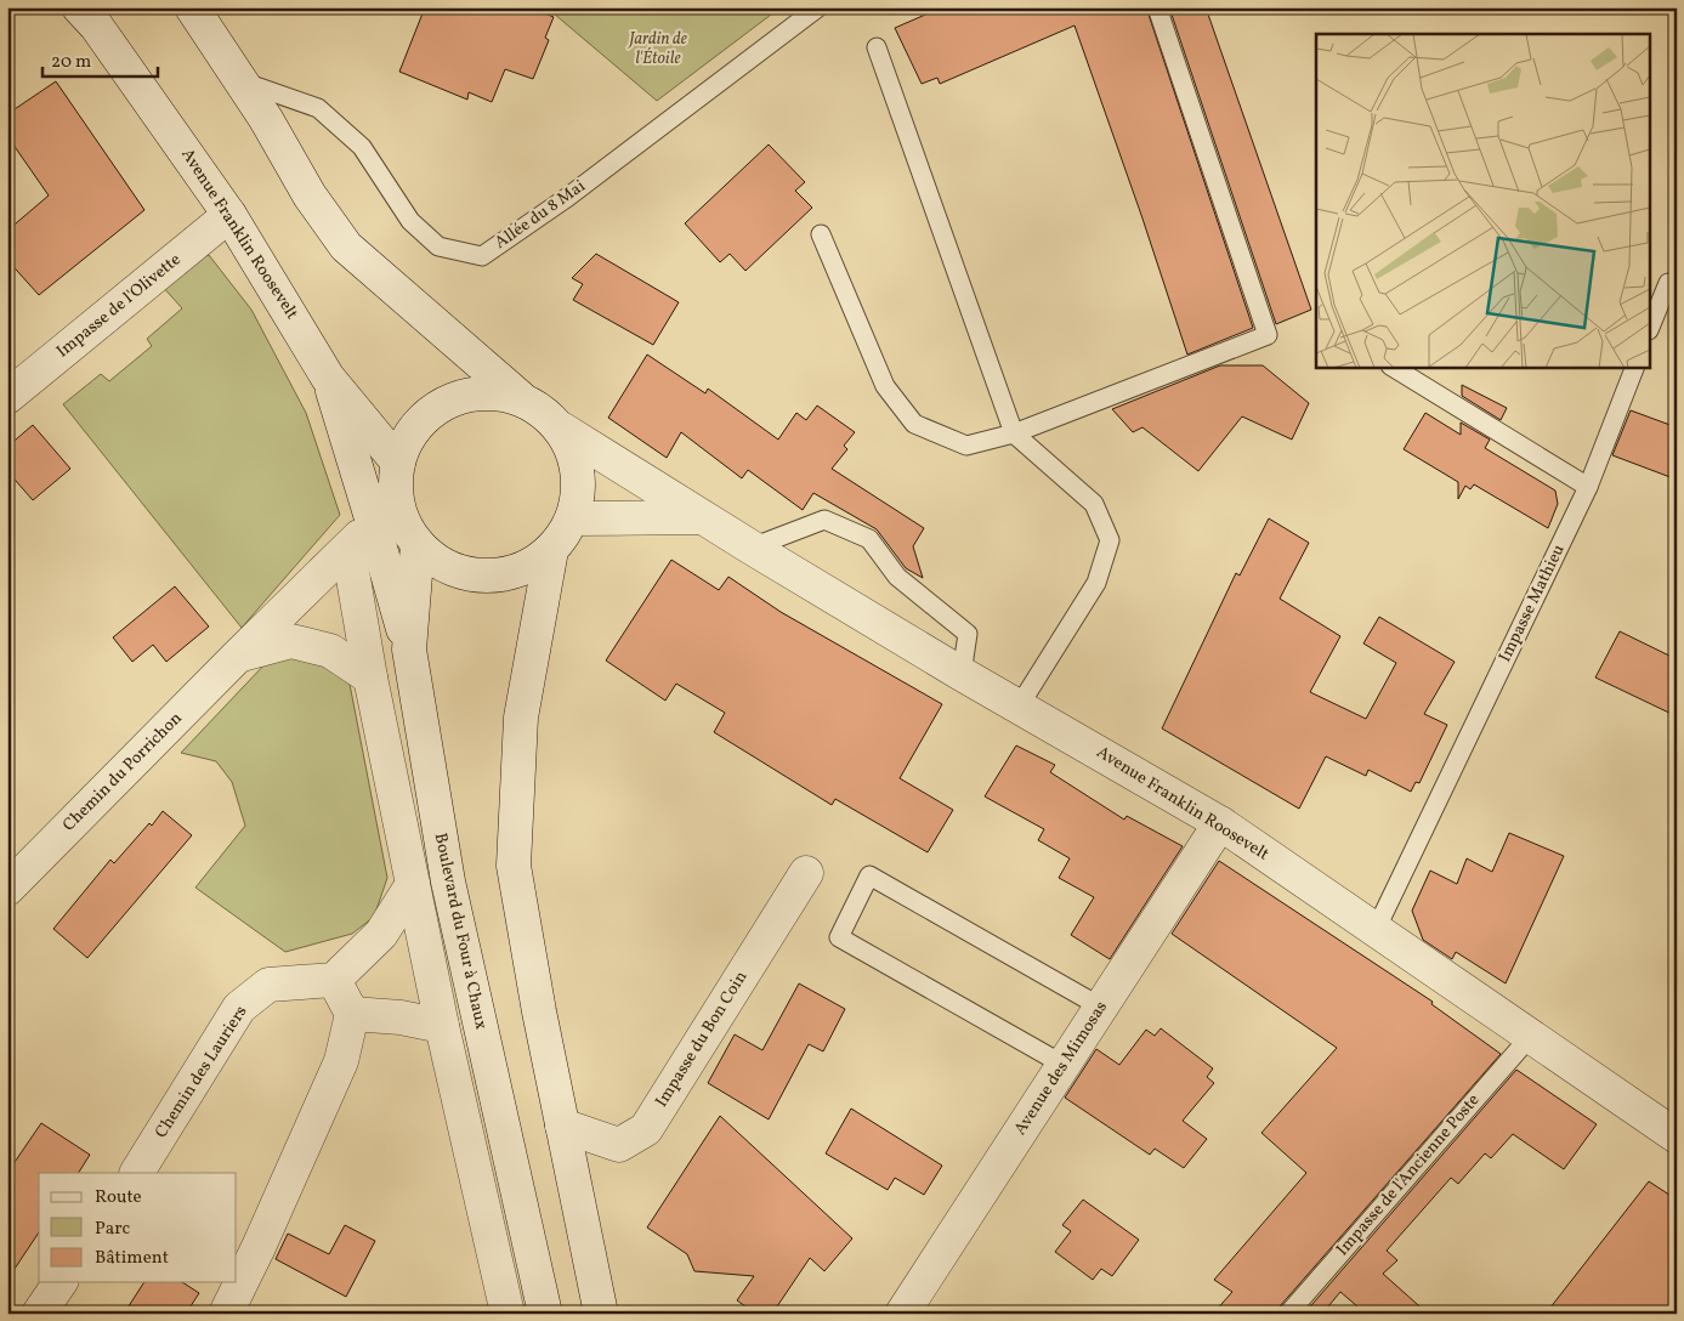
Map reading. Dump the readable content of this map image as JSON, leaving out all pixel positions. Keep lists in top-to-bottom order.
{
  "streets": {
    "street": [
      "Avenue Franklin Roosevelt",
      "Impasse de l'Olivette",
      "Chemin du Porrichon",
      "Boulevard du Four à Chaux",
      "Impasse du Bon Coin",
      "Avenue des Mimosas",
      "Chemin des Lauriers"
    ],
    "lane": ["Allée du 8 Mai", "Impasse Mathieu", "Impasse de l'Ancienne Poste"]
  },
  "crossings": [
    ["Avenue Franklin Roosevelt", "Impasse de l'Olivette"],
    ["Avenue Franklin Roosevelt", "Impasse Mathieu"],
    ["Avenue Franklin Roosevelt", "Boulevard du Four à Chaux"],
    ["Avenue Franklin Roosevelt", "Avenue des Mimosas"],
    ["Avenue Franklin Roosevelt", "Impasse de l'Ancienne Poste"]
  ],
  "parks": ["Jardin de l'Étoile"],
  "legend": ["Route", "Parc", "Bâtiment"],
  "scale_bar": "20 m"
}
